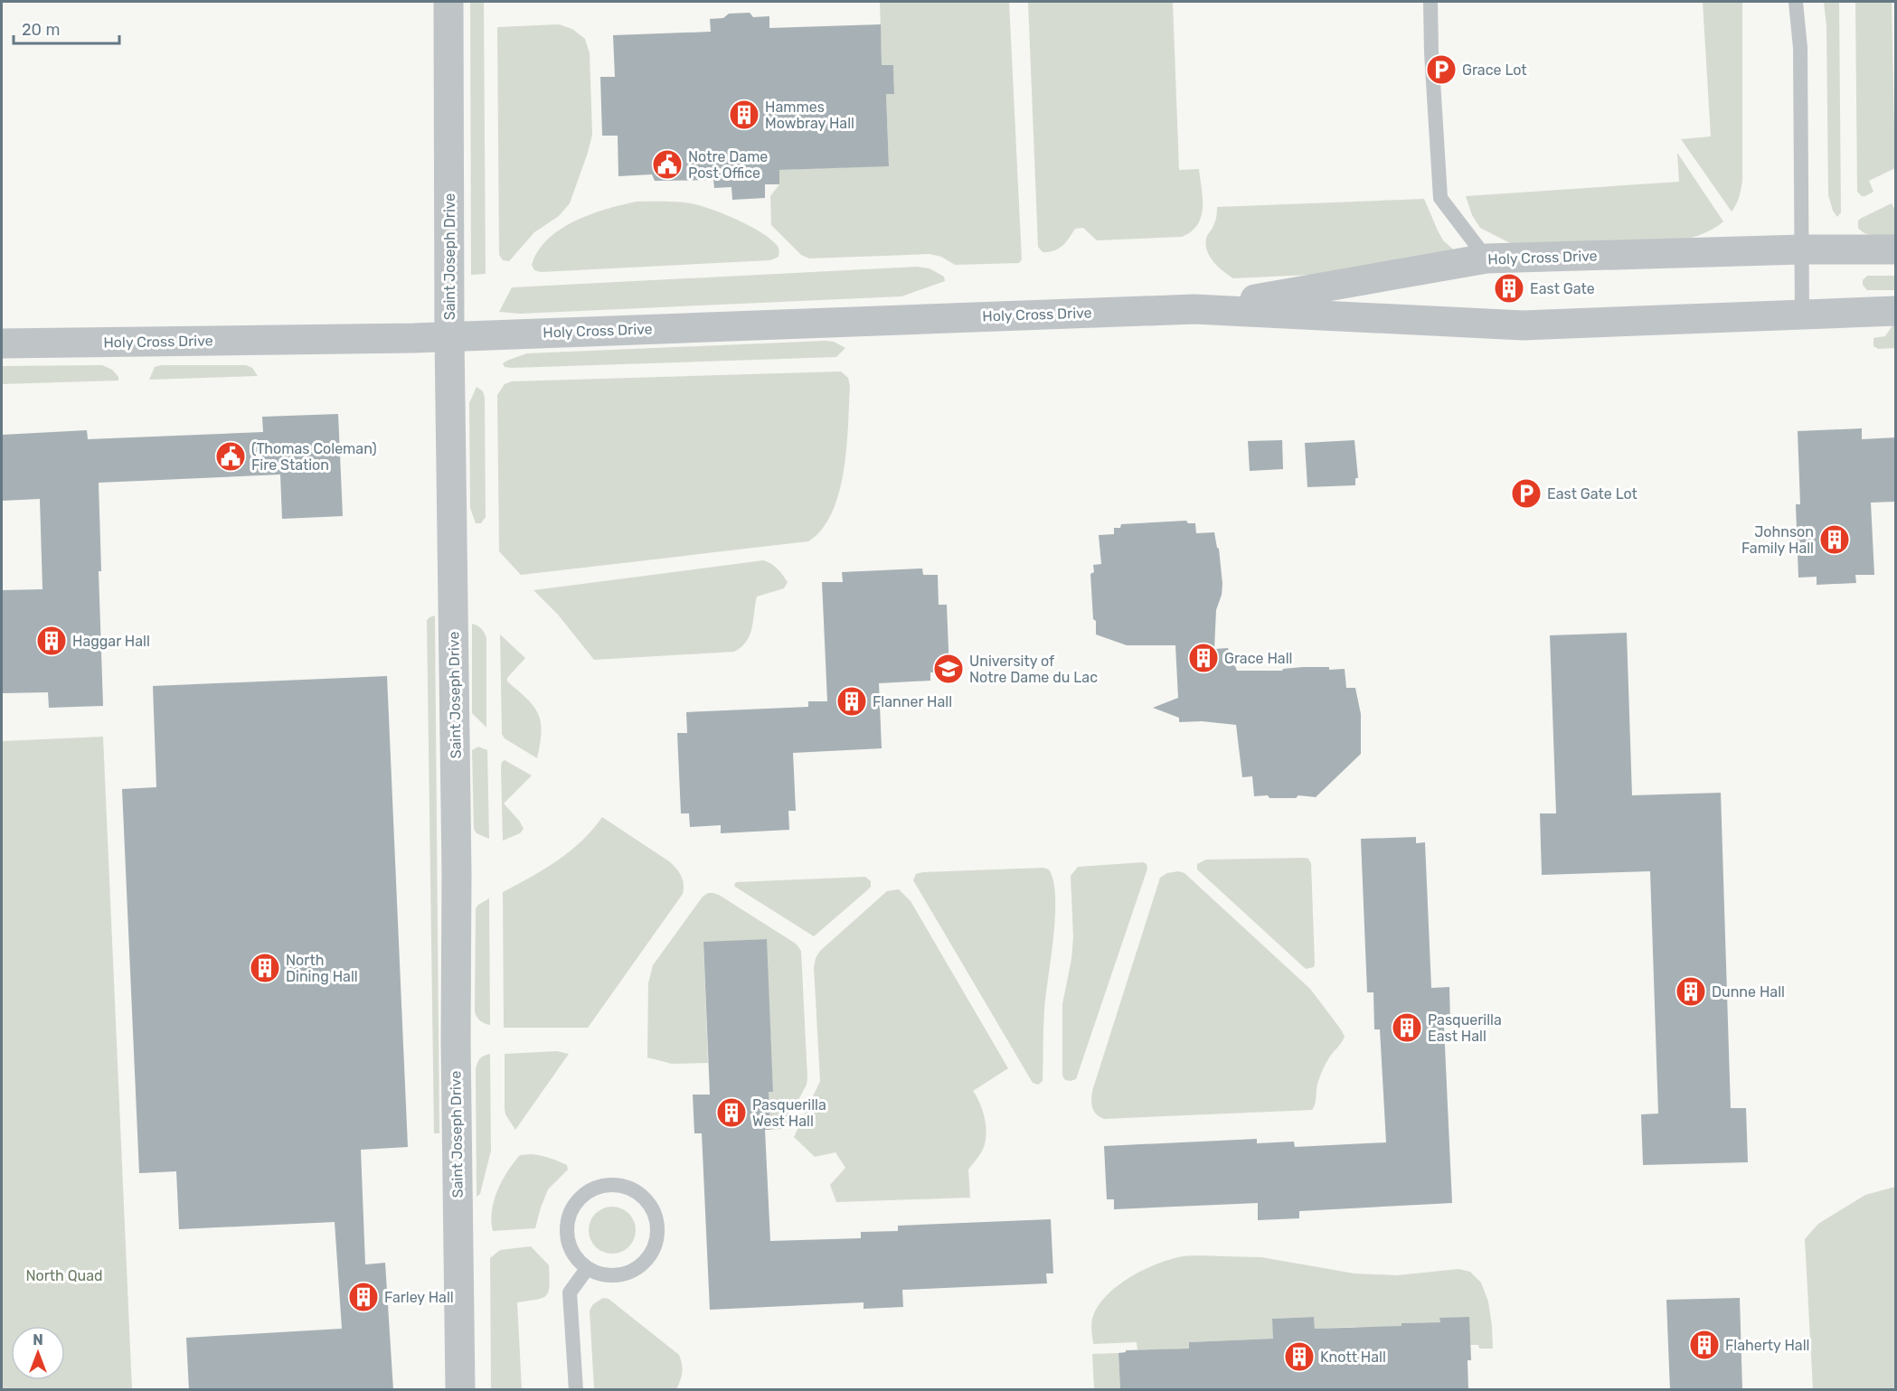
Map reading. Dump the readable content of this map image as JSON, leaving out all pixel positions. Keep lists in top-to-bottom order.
{
  "streets": {
    "street": ["Saint Joseph Drive", "Holy Cross Drive"]
  },
  "crossings": [
    ["Saint Joseph Drive", "Holy Cross Drive"]
  ],
  "parks": ["North Quad"],
  "places": {
    "parking": ["Grace Lot", "East Gate Lot"],
    "building": [
      "Hammes Mowbray Hall",
      "East Gate",
      "Johnson Family Hall",
      "Haggar Hall",
      "Grace Hall",
      "Flanner Hall",
      "North Dining Hall",
      "Dunne Hall",
      "Pasquerilla East Hall",
      "Pasquerilla West Hall",
      "Farley Hall",
      "Flaherty Hall",
      "Knott Hall"
    ],
    "public building": ["Notre Dame Post Office", "(Thomas Coleman) Fire Station"],
    "school or university": ["University of Notre Dame du Lac"]
  },
  "scale_bar": "20 m",
  "north": "top"
}
